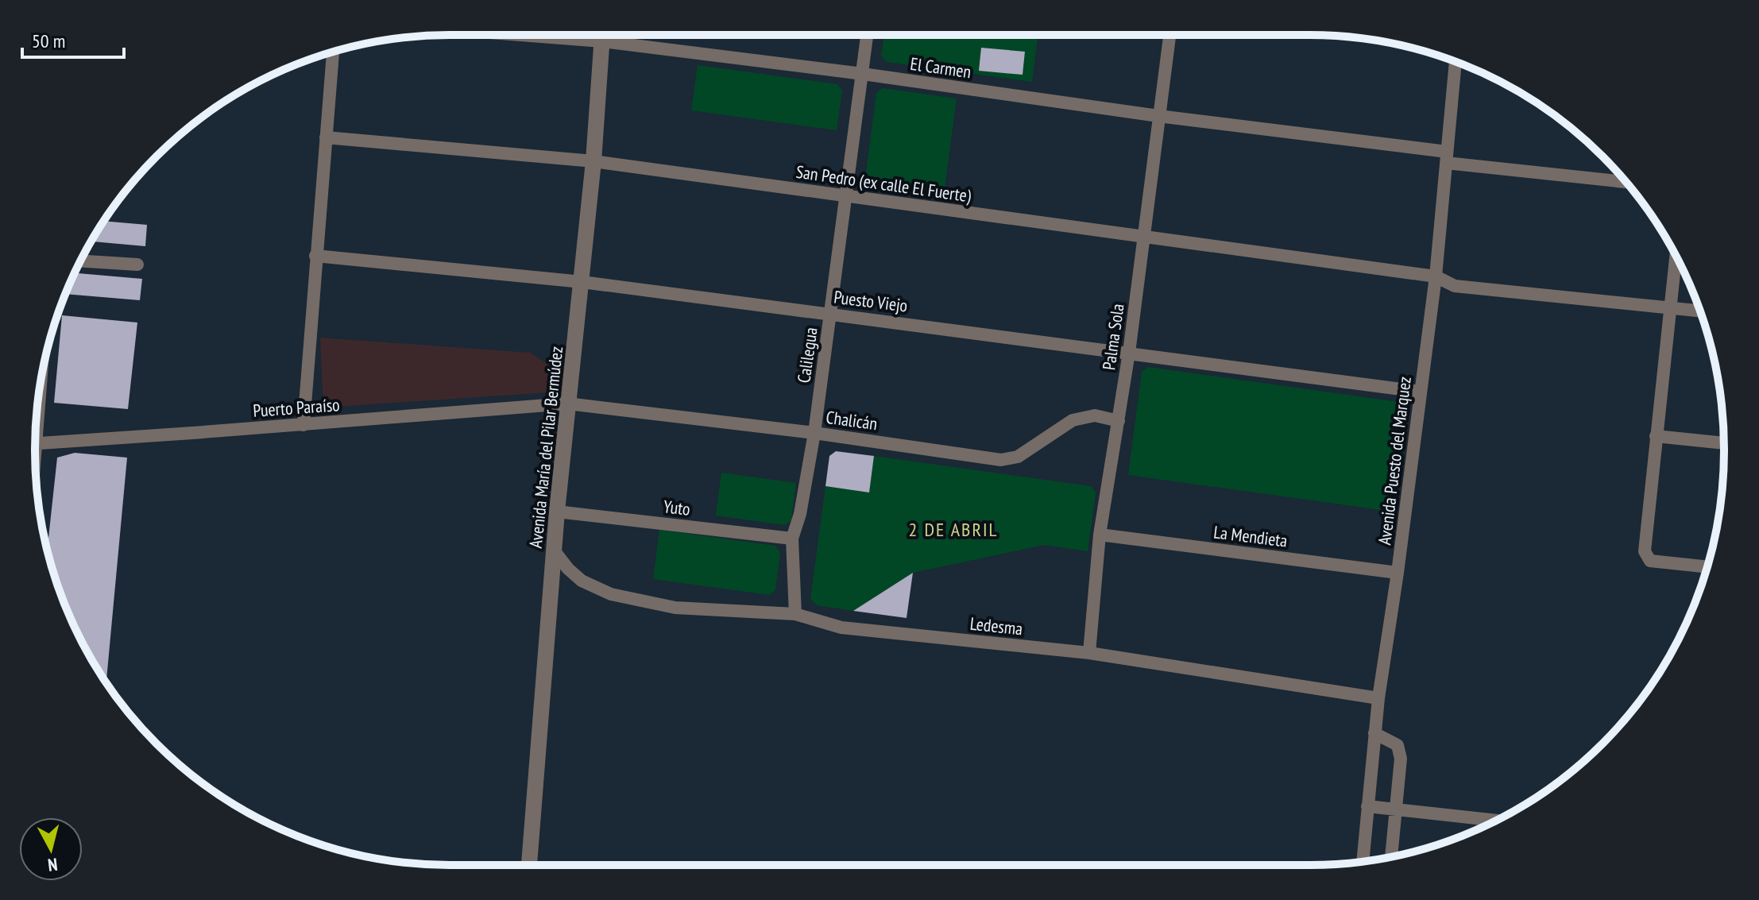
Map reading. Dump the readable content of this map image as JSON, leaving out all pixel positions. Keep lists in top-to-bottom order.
{
  "streets": {
    "street": [
      "El Carmen",
      "San Pedro (ex calle El Fuerte)",
      "Puesto Viejo",
      "Palma Sola",
      "Calilegua",
      "Puerto Paraíso",
      "Chalicán",
      "Avenida María del Pilar Bermúdez",
      "Avenida Puesto del Marquez",
      "Yuto",
      "La Mendieta",
      "Ledesma"
    ]
  },
  "crossings": [
    ["El Carmen", "Palma Sola"],
    ["El Carmen", "Calilegua"],
    ["El Carmen", "Avenida María del Pilar Bermúdez"],
    ["El Carmen", "Avenida Puesto del Marquez"],
    ["San Pedro (ex calle El Fuerte)", "Palma Sola"],
    ["San Pedro (ex calle El Fuerte)", "Calilegua"],
    ["San Pedro (ex calle El Fuerte)", "Avenida María del Pilar Bermúdez"],
    ["San Pedro (ex calle El Fuerte)", "Avenida Puesto del Marquez"],
    ["Puesto Viejo", "Palma Sola"],
    ["Puesto Viejo", "Calilegua"],
    ["Puesto Viejo", "Avenida María del Pilar Bermúdez"],
    ["Puesto Viejo", "Avenida Puesto del Marquez"],
    ["Palma Sola", "Chalicán"],
    ["Palma Sola", "La Mendieta"],
    ["Palma Sola", "Ledesma"],
    ["Calilegua", "Chalicán"],
    ["Calilegua", "Yuto"],
    ["Calilegua", "Ledesma"],
    ["Puerto Paraíso", "Chalicán"],
    ["Puerto Paraíso", "Avenida María del Pilar Bermúdez"],
    ["Chalicán", "Avenida María del Pilar Bermúdez"],
    ["Avenida María del Pilar Bermúdez", "Yuto"],
    ["Avenida María del Pilar Bermúdez", "Ledesma"],
    ["Avenida Puesto del Marquez", "La Mendieta"],
    ["Avenida Puesto del Marquez", "Ledesma"]
  ],
  "districts": ["2 DE ABRIL"],
  "scale_bar": "50 m",
  "north": "bottom"
}
